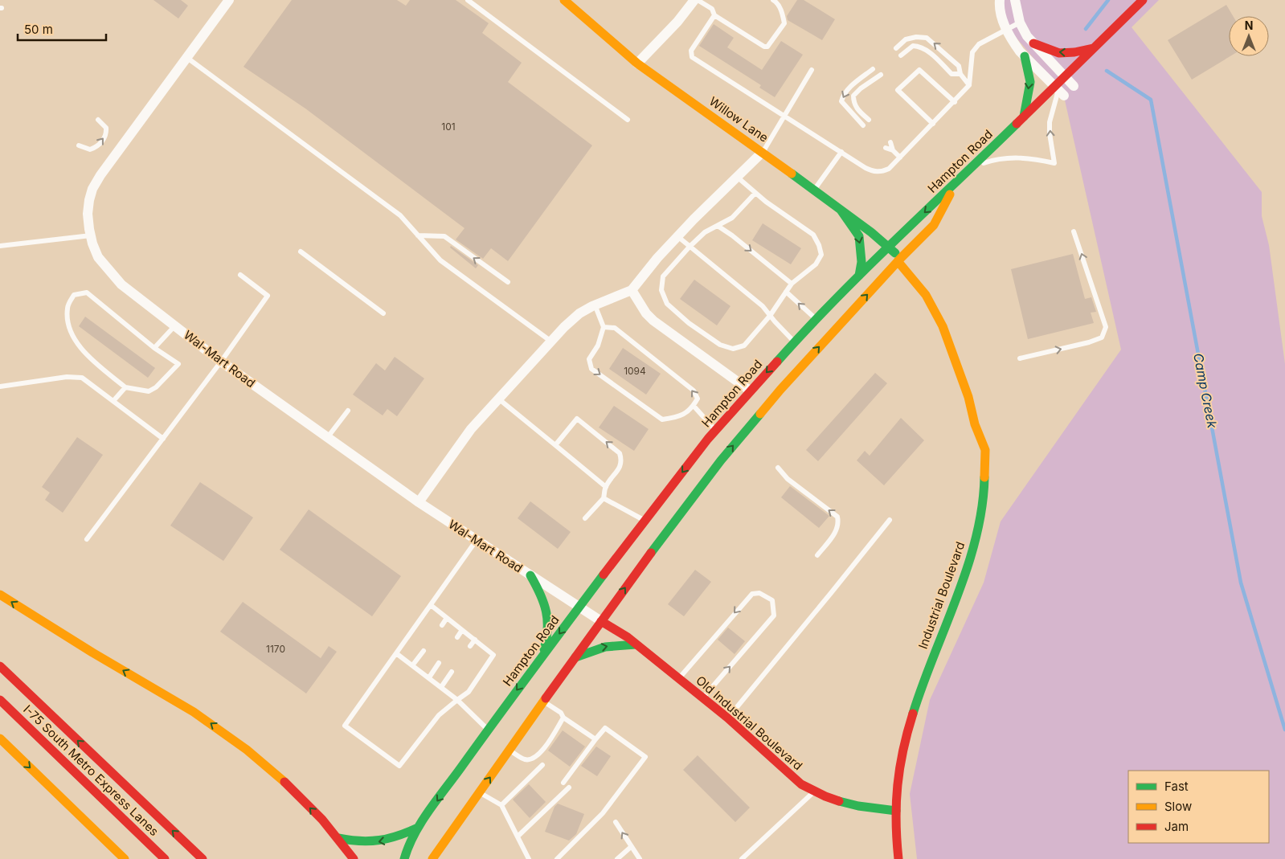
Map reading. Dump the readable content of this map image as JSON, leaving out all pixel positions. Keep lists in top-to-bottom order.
{
  "streets": {
    "main road": [
      "Willow Lane",
      "Hampton Road",
      "Industrial Boulevard",
      "Old Industrial Boulevard",
      "I-75 South Metro Express Lanes"
    ],
    "street": ["Wal-Mart Road"]
  },
  "crossings": [
    ["Willow Lane", "Hampton Road"],
    ["Willow Lane", "Industrial Boulevard"],
    ["Hampton Road", "Wal-Mart Road"],
    ["Wal-Mart Road", "Old Industrial Boulevard"],
    ["Industrial Boulevard", "Old Industrial Boulevard"]
  ],
  "water": ["Camp Creek"],
  "house_numbers": ["101", "1094", "1170"],
  "legend": ["Fast", "Slow", "Jam"],
  "scale_bar": "50 m",
  "north": "top"
}
